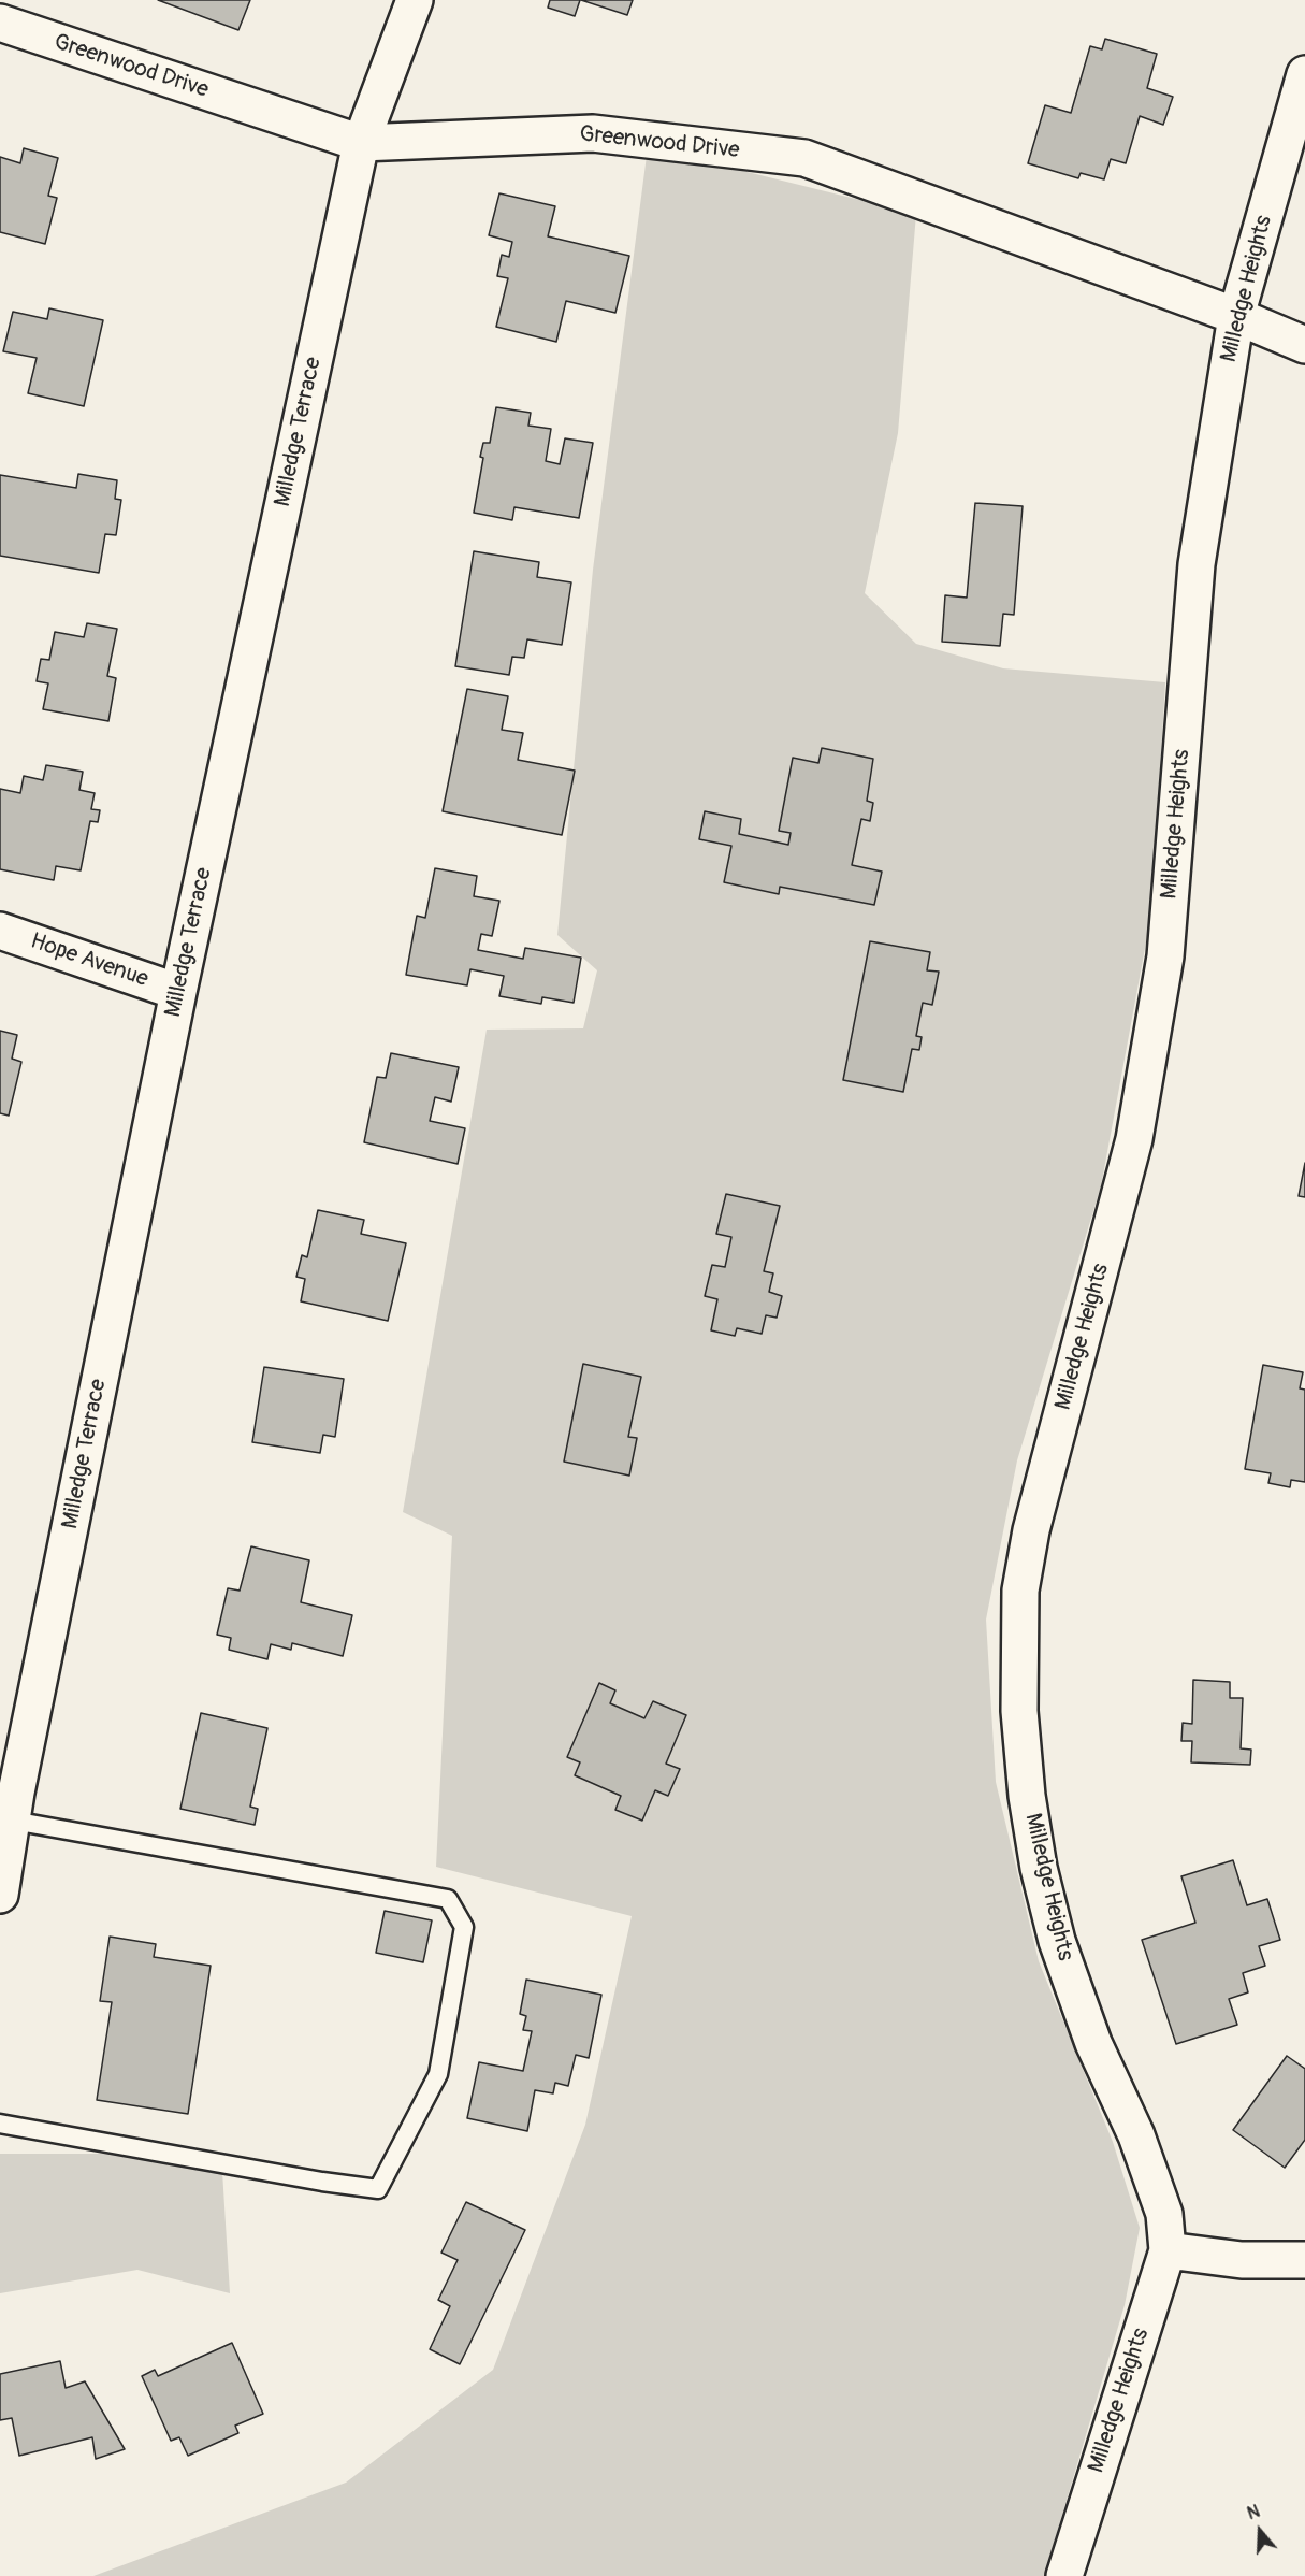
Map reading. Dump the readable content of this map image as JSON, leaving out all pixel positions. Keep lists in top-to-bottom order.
{
  "streets": {
    "street": [
      "Greenwood Drive",
      "Milledge Heights",
      "Milledge Terrace",
      "Hope Avenue"
    ]
  },
  "crossings": [
    ["Greenwood Drive", "Milledge Heights"],
    ["Greenwood Drive", "Milledge Terrace"],
    ["Milledge Terrace", "Hope Avenue"]
  ],
  "north": "top"
}
